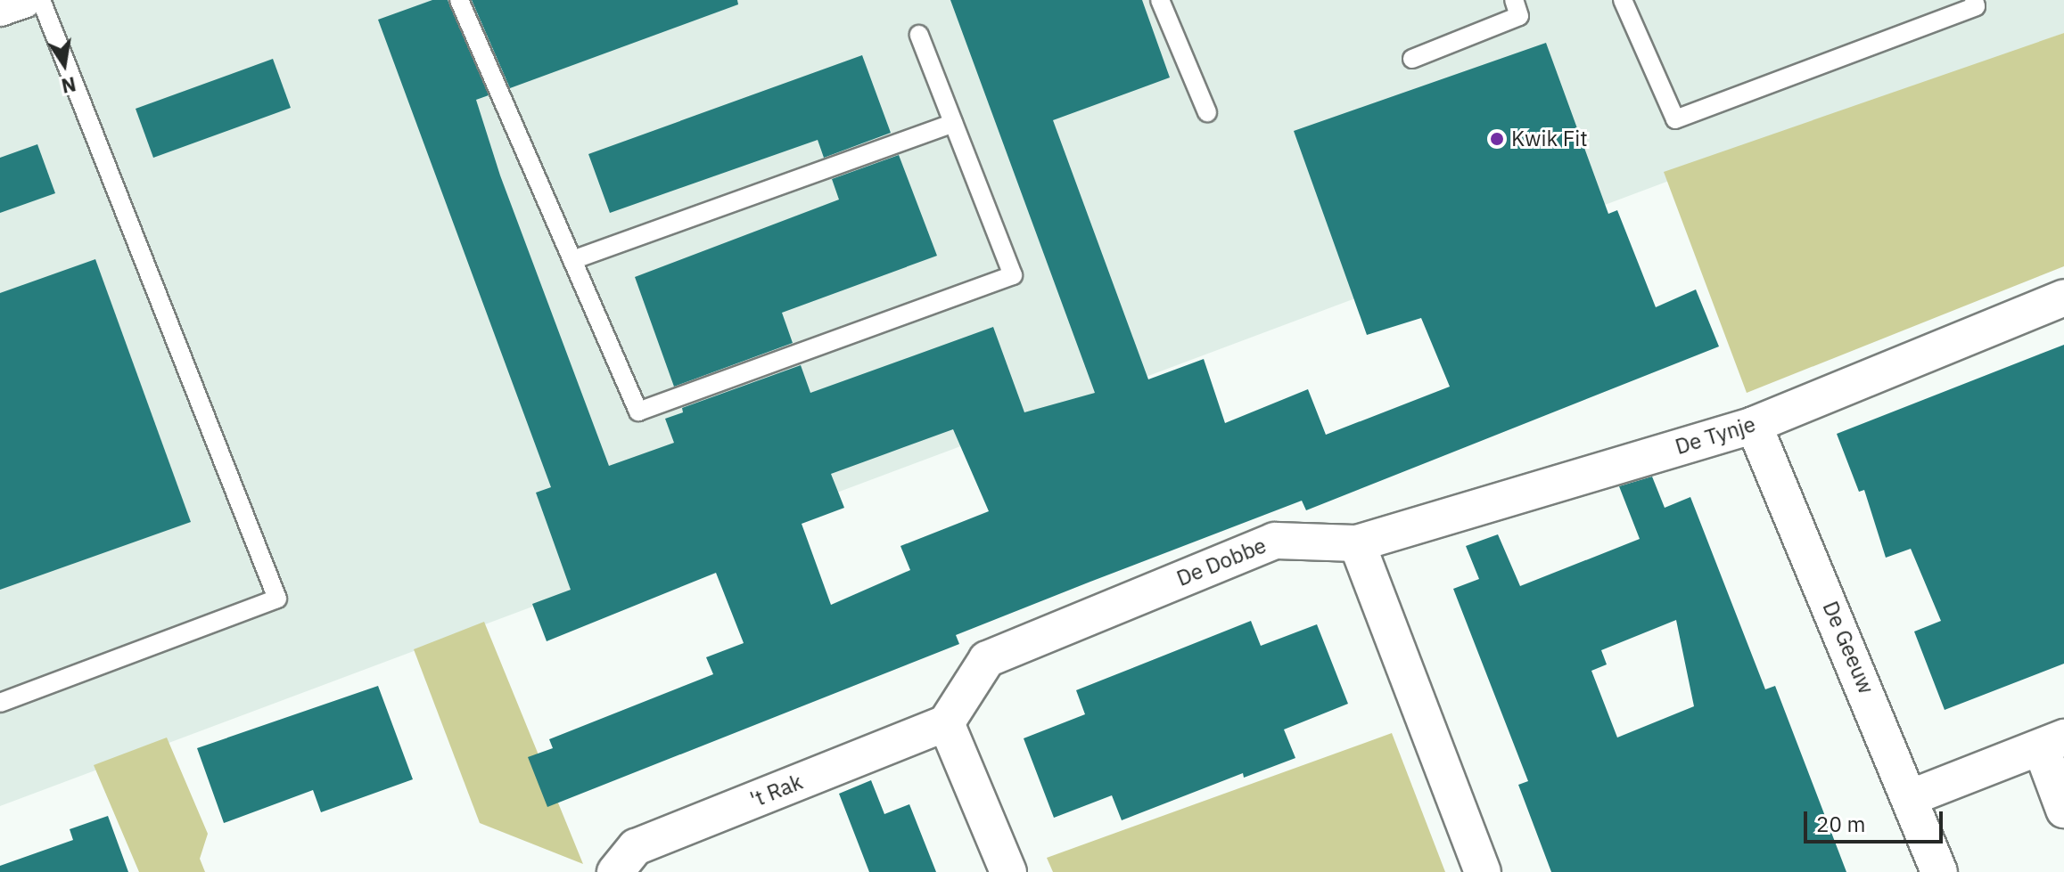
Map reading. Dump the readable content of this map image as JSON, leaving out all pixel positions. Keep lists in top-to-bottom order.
{
  "streets": {
    "street": [
      "De Tynje",
      "De Dobbe",
      "De Geeuw",
      "'t Rak"
    ]
  },
  "crossings": [
    ["De Tynje", "De Dobbe"],
    ["De Tynje", "De Geeuw"],
    ["De Dobbe", "'t Rak"]
  ],
  "places": ["Kwik Fit"],
  "scale_bar": "20 m",
  "north": "bottom"
}
